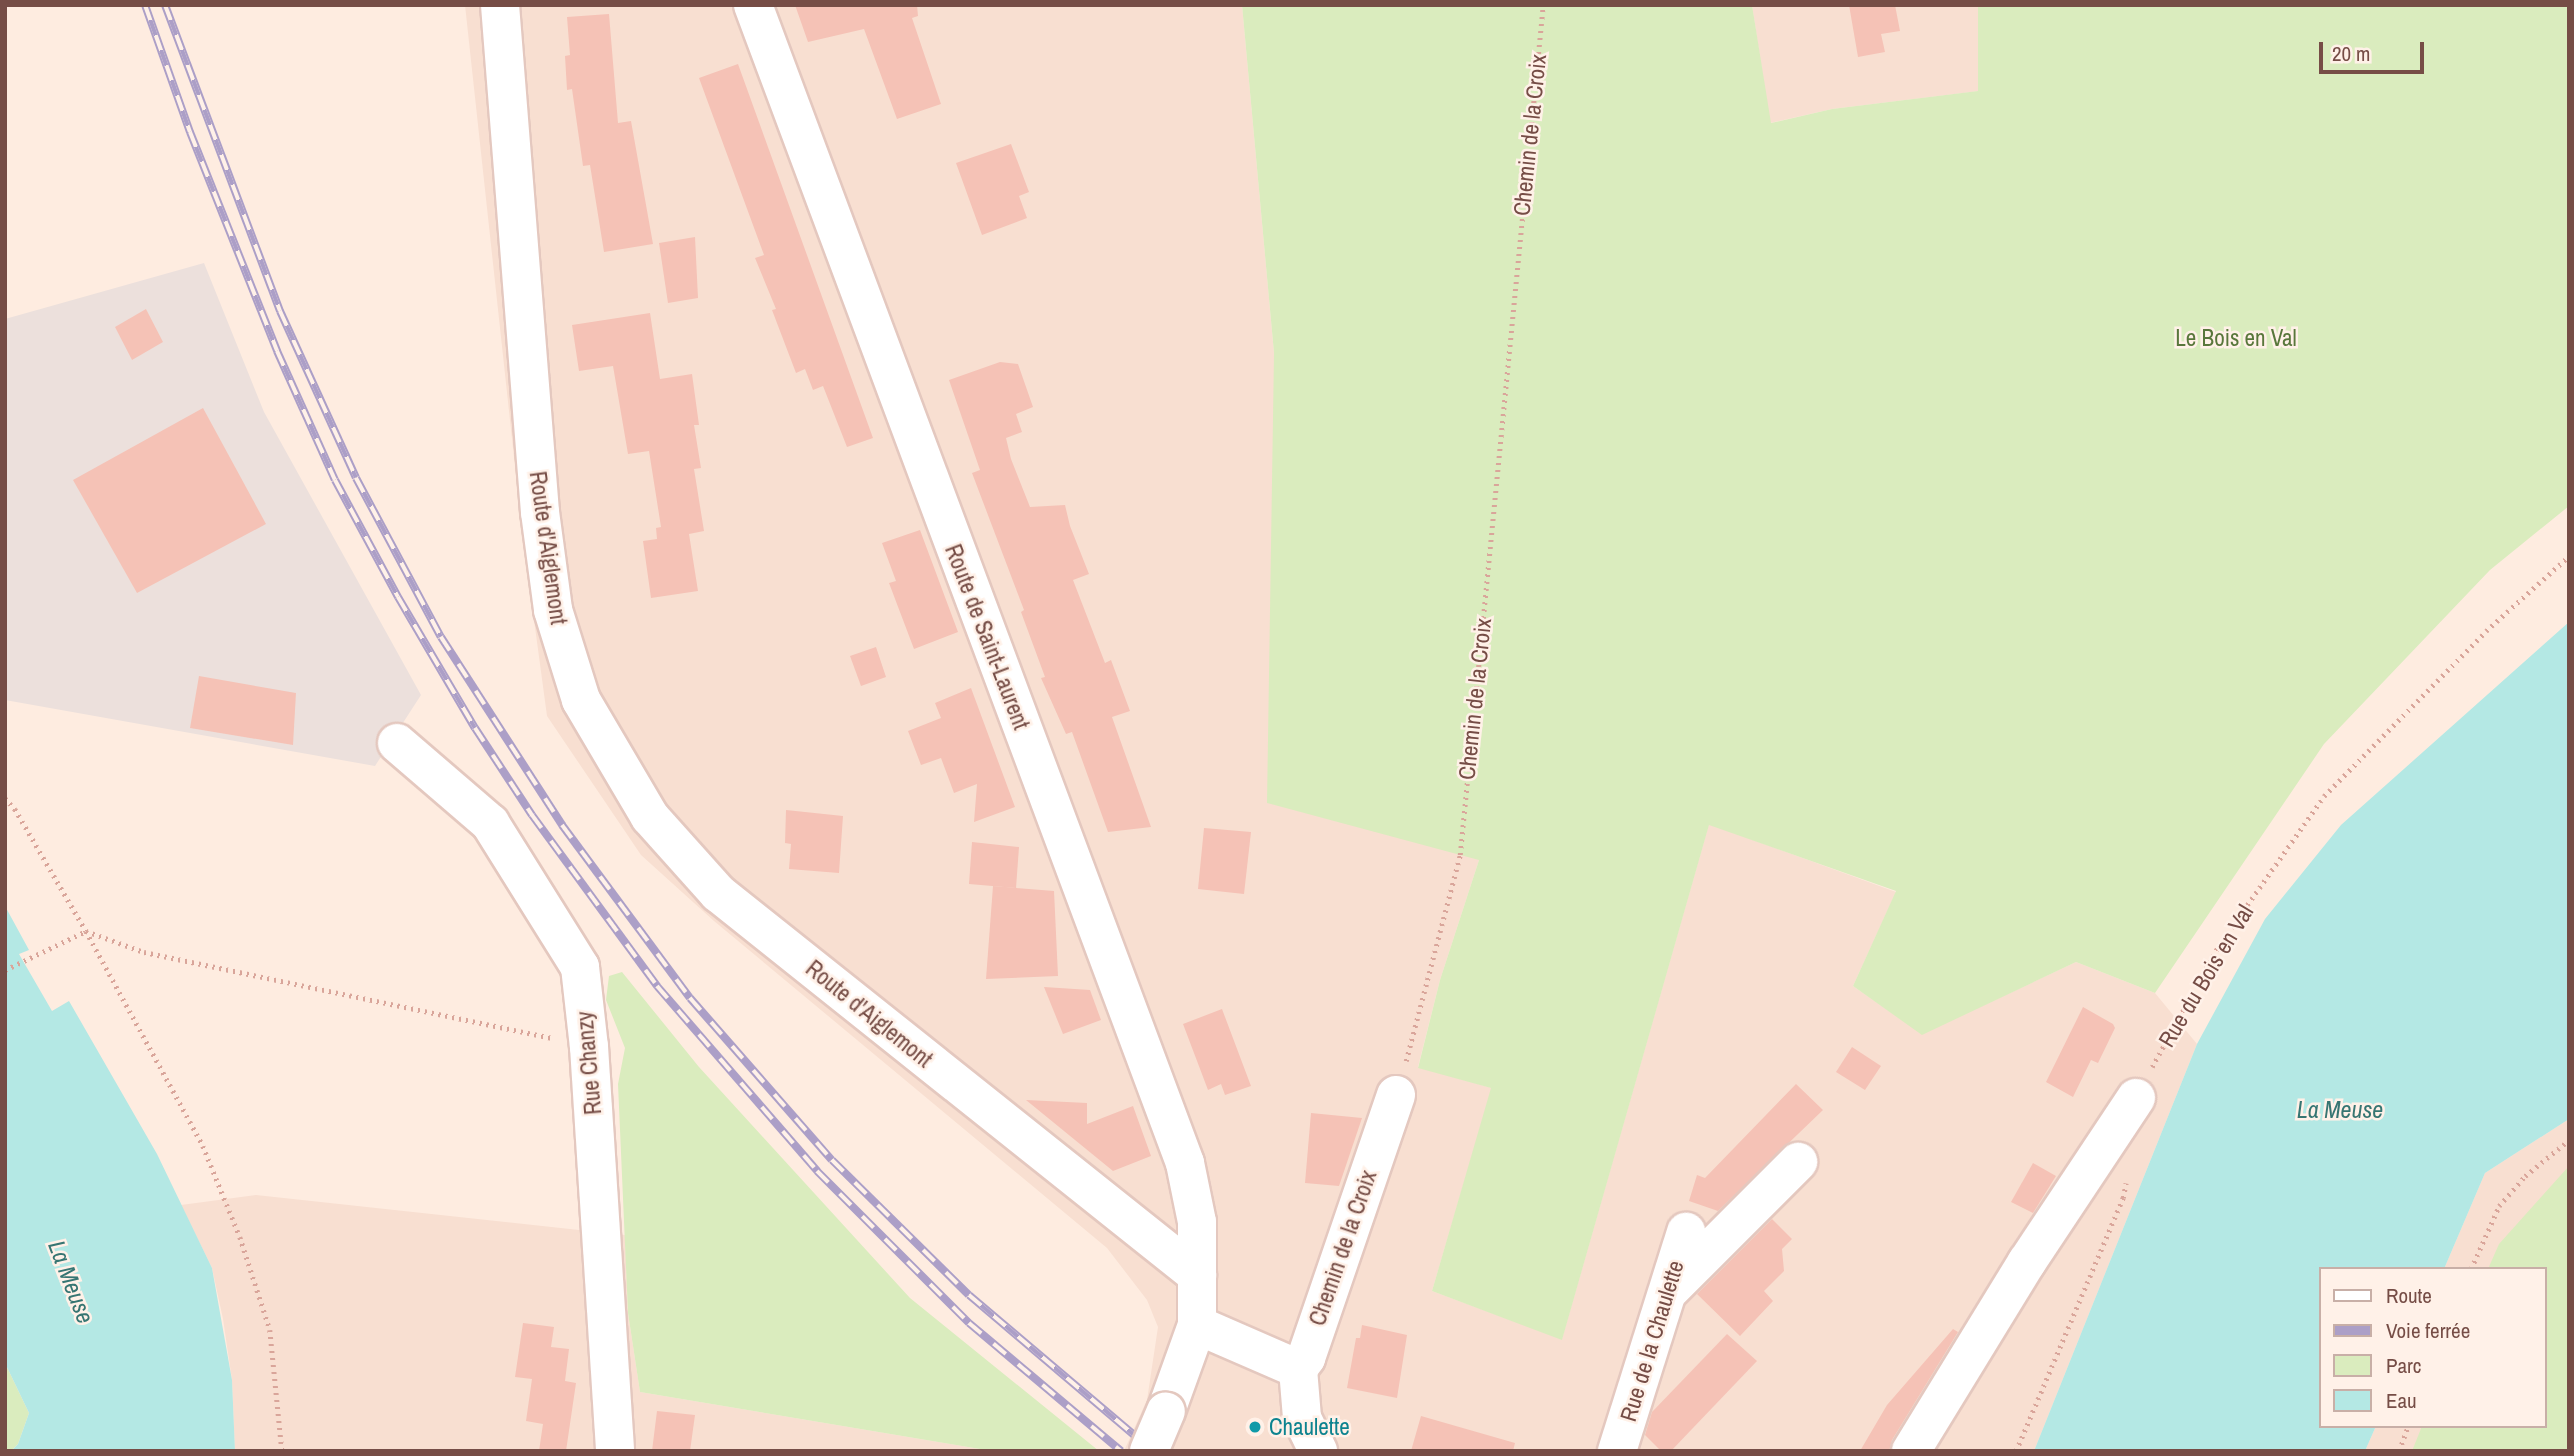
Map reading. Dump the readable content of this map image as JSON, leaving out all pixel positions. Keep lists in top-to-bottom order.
{
  "streets": {
    "street": [
      "Chemin de la Croix",
      "Route d'Aiglemont",
      "Route de Saint-Laurent",
      "Rue Chanzy",
      "Rue de la Chaulette"
    ],
    "path": ["Rue du Bois en Val"]
  },
  "crossings": [
    ["Route d'Aiglemont", "Route de Saint-Laurent"]
  ],
  "water": ["La Meuse"],
  "parks": ["Le Bois en Val"],
  "places": ["Chaulette"],
  "legend": [
    "Route",
    "Voie ferrée",
    "Parc",
    "Eau"
  ],
  "scale_bar": "20 m"
}
